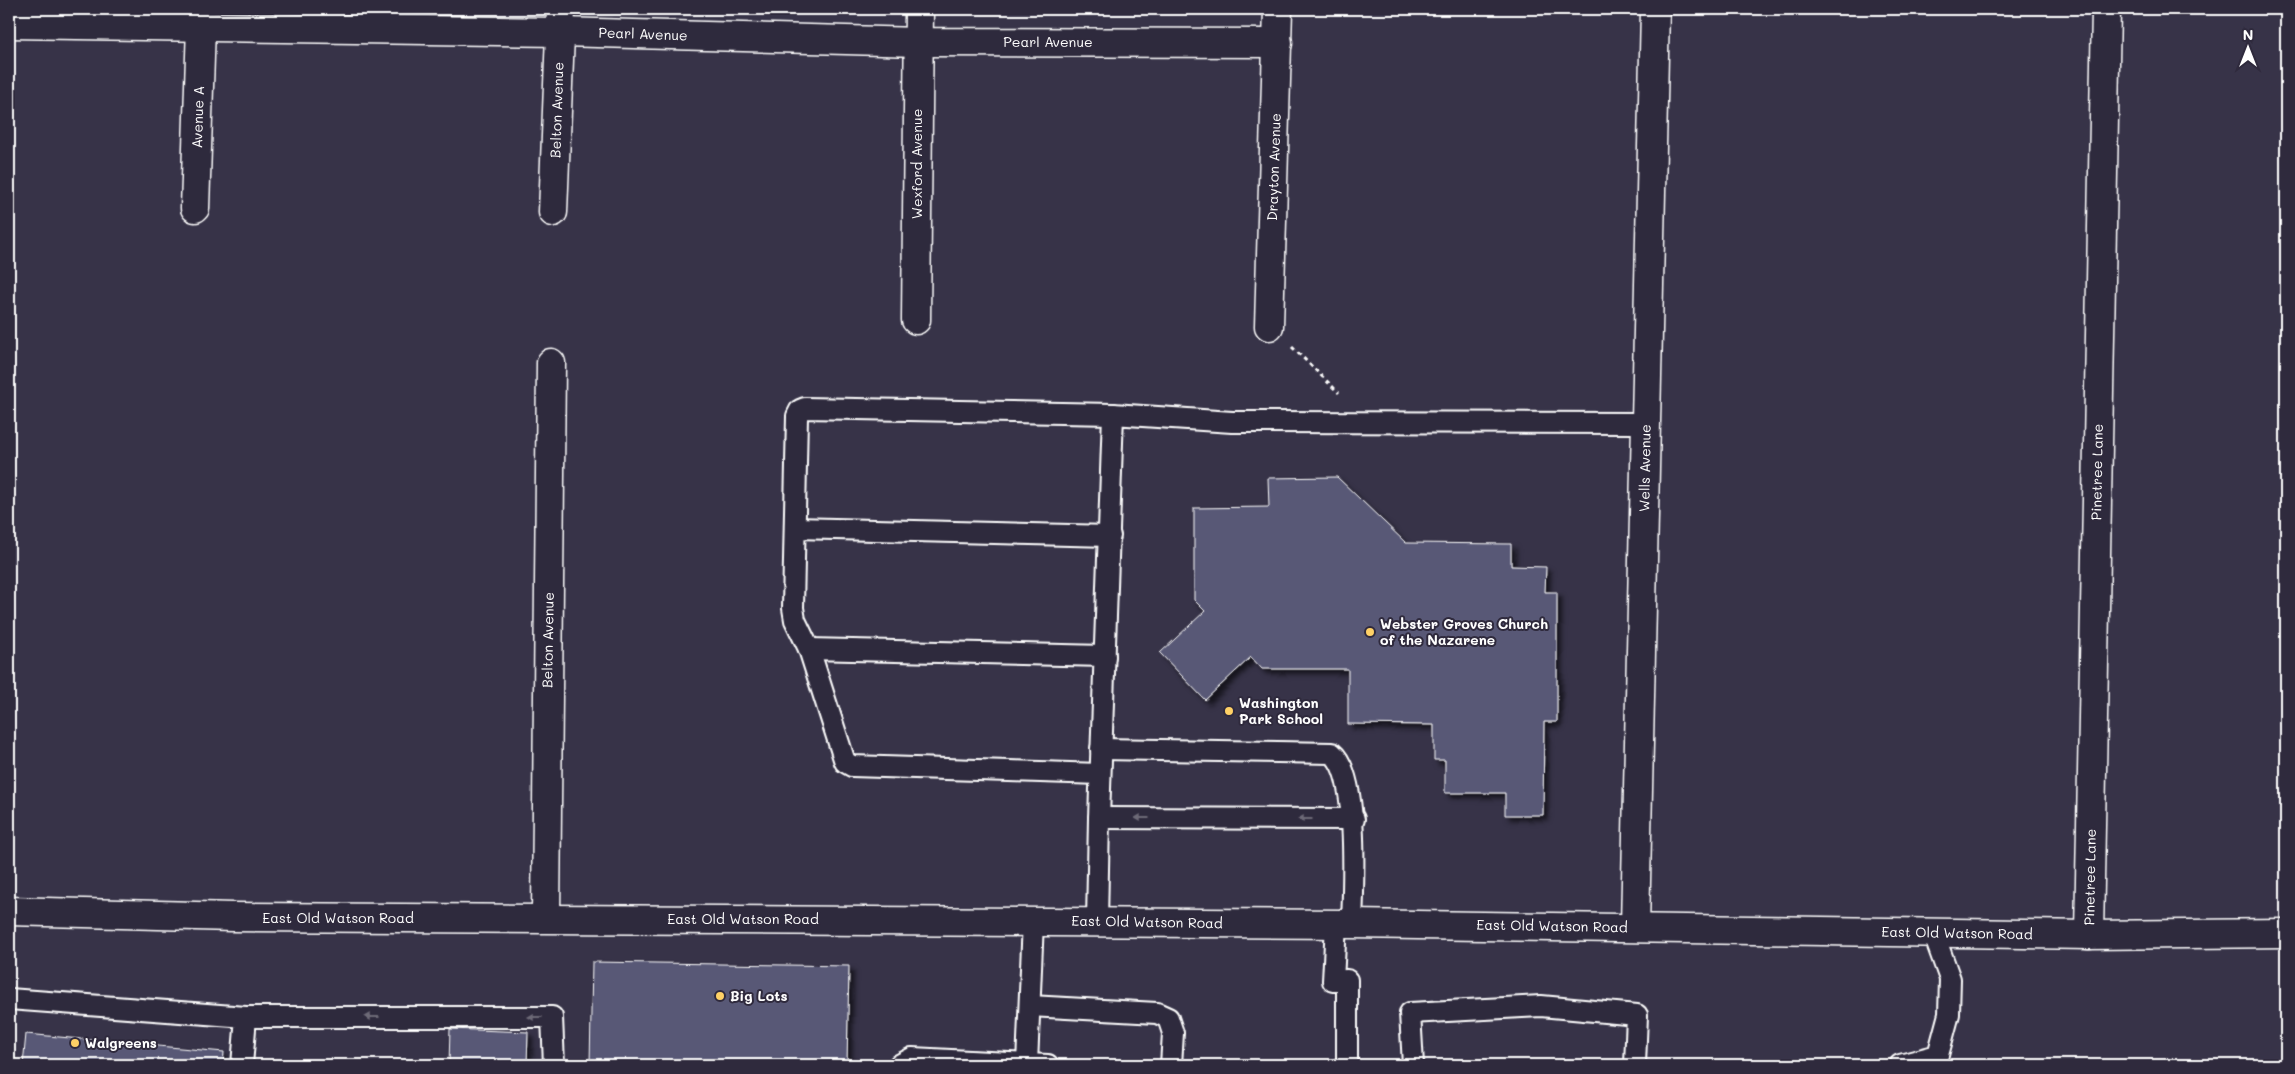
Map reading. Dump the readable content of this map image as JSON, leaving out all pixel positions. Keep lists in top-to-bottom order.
{
  "streets": {
    "street": [
      "Pearl Avenue",
      "Belton Avenue",
      "Avenue A",
      "Wexford Avenue",
      "Drayton Avenue",
      "Wells Avenue",
      "Pinetree Lane",
      "East Old Watson Road"
    ]
  },
  "crossings": [
    ["Pearl Avenue", "Belton Avenue"],
    ["Pearl Avenue", "Avenue A"],
    ["Pearl Avenue", "Wexford Avenue"],
    ["Pearl Avenue", "Drayton Avenue"],
    ["Belton Avenue", "East Old Watson Road"],
    ["Wells Avenue", "East Old Watson Road"],
    ["Pinetree Lane", "East Old Watson Road"]
  ],
  "places": [
    "Webster Groves Church of the Nazarene",
    "Washington Park School",
    "Big Lots",
    "Walgreens"
  ],
  "north": "top"
}
